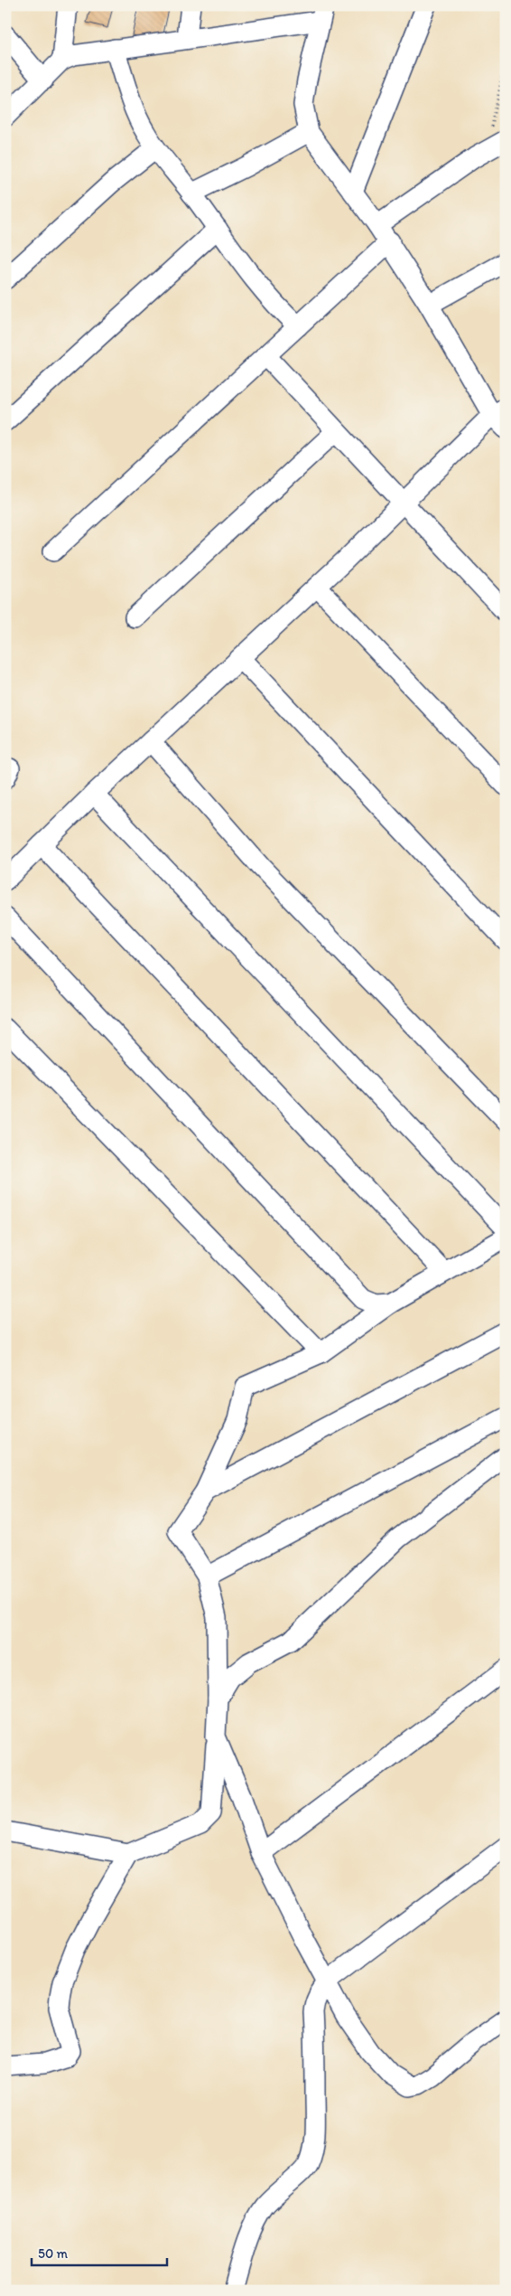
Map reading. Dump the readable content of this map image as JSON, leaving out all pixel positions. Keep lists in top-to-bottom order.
{
  "scale_bar": "50 m"
}
